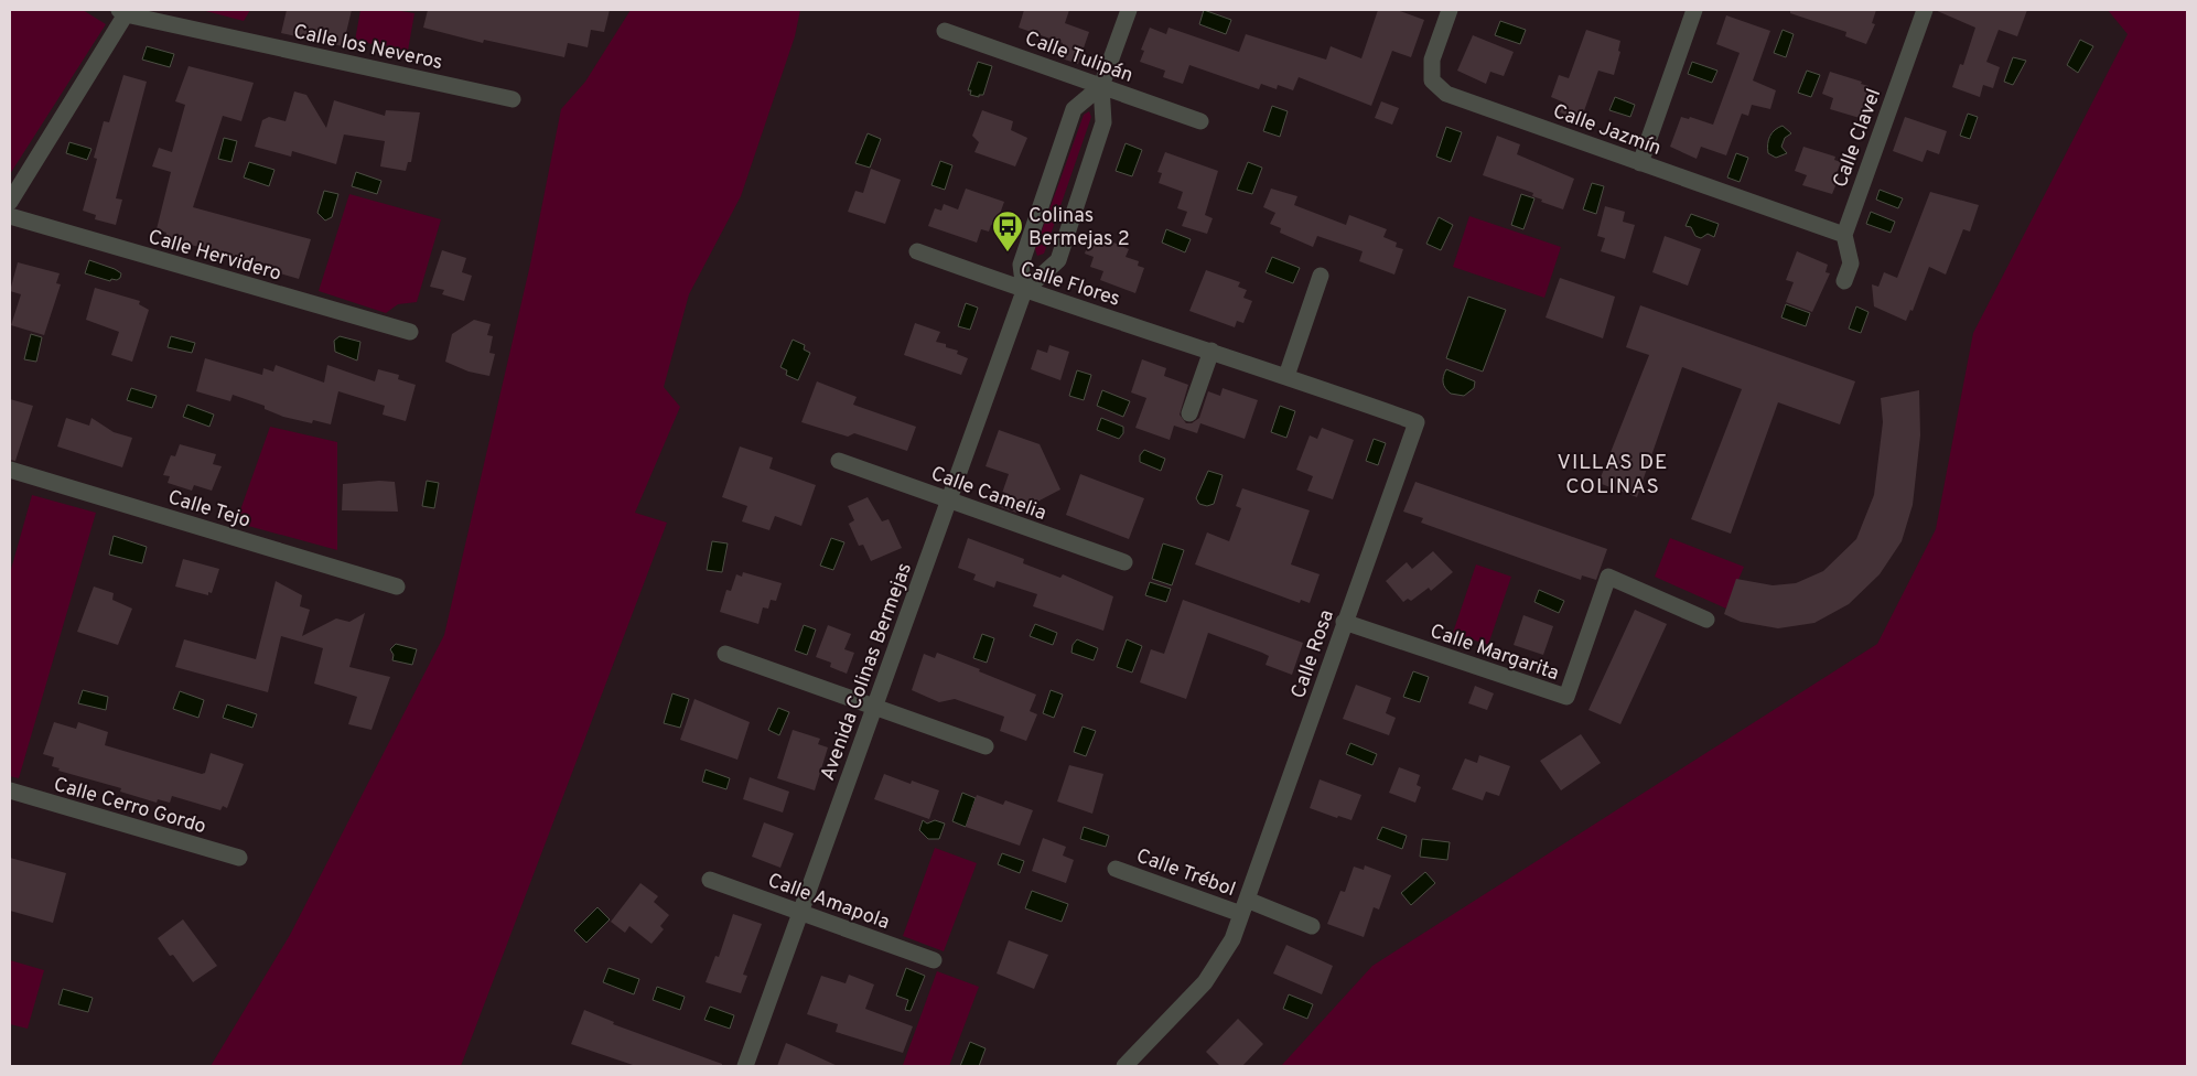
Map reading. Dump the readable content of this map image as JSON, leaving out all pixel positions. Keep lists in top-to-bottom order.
{
  "streets": {
    "street": [
      "Calle los Neveros",
      "Calle Tulipán",
      "Calle Jazmín",
      "Calle Clavel",
      "Calle Hervidero",
      "Calle Flores",
      "Calle Camelia",
      "Calle Tejo",
      "Calle Margarita",
      "Calle Rosa",
      "Avenida Colinas Bermejas",
      "Calle Cerro Gordo",
      "Calle Trébol",
      "Calle Amapola"
    ]
  },
  "crossings": [
    ["Calle Tulipán", "Avenida Colinas Bermejas"],
    ["Calle Jazmín", "Calle Clavel"],
    ["Calle Flores", "Calle Rosa"],
    ["Calle Flores", "Avenida Colinas Bermejas"],
    ["Calle Camelia", "Avenida Colinas Bermejas"],
    ["Calle Margarita", "Calle Rosa"],
    ["Calle Rosa", "Calle Trébol"],
    ["Avenida Colinas Bermejas", "Calle Amapola"]
  ],
  "districts": ["VILLAS DE COLINAS"],
  "places": {
    "bus stop": ["Colinas Bermejas 2"]
  }
}
